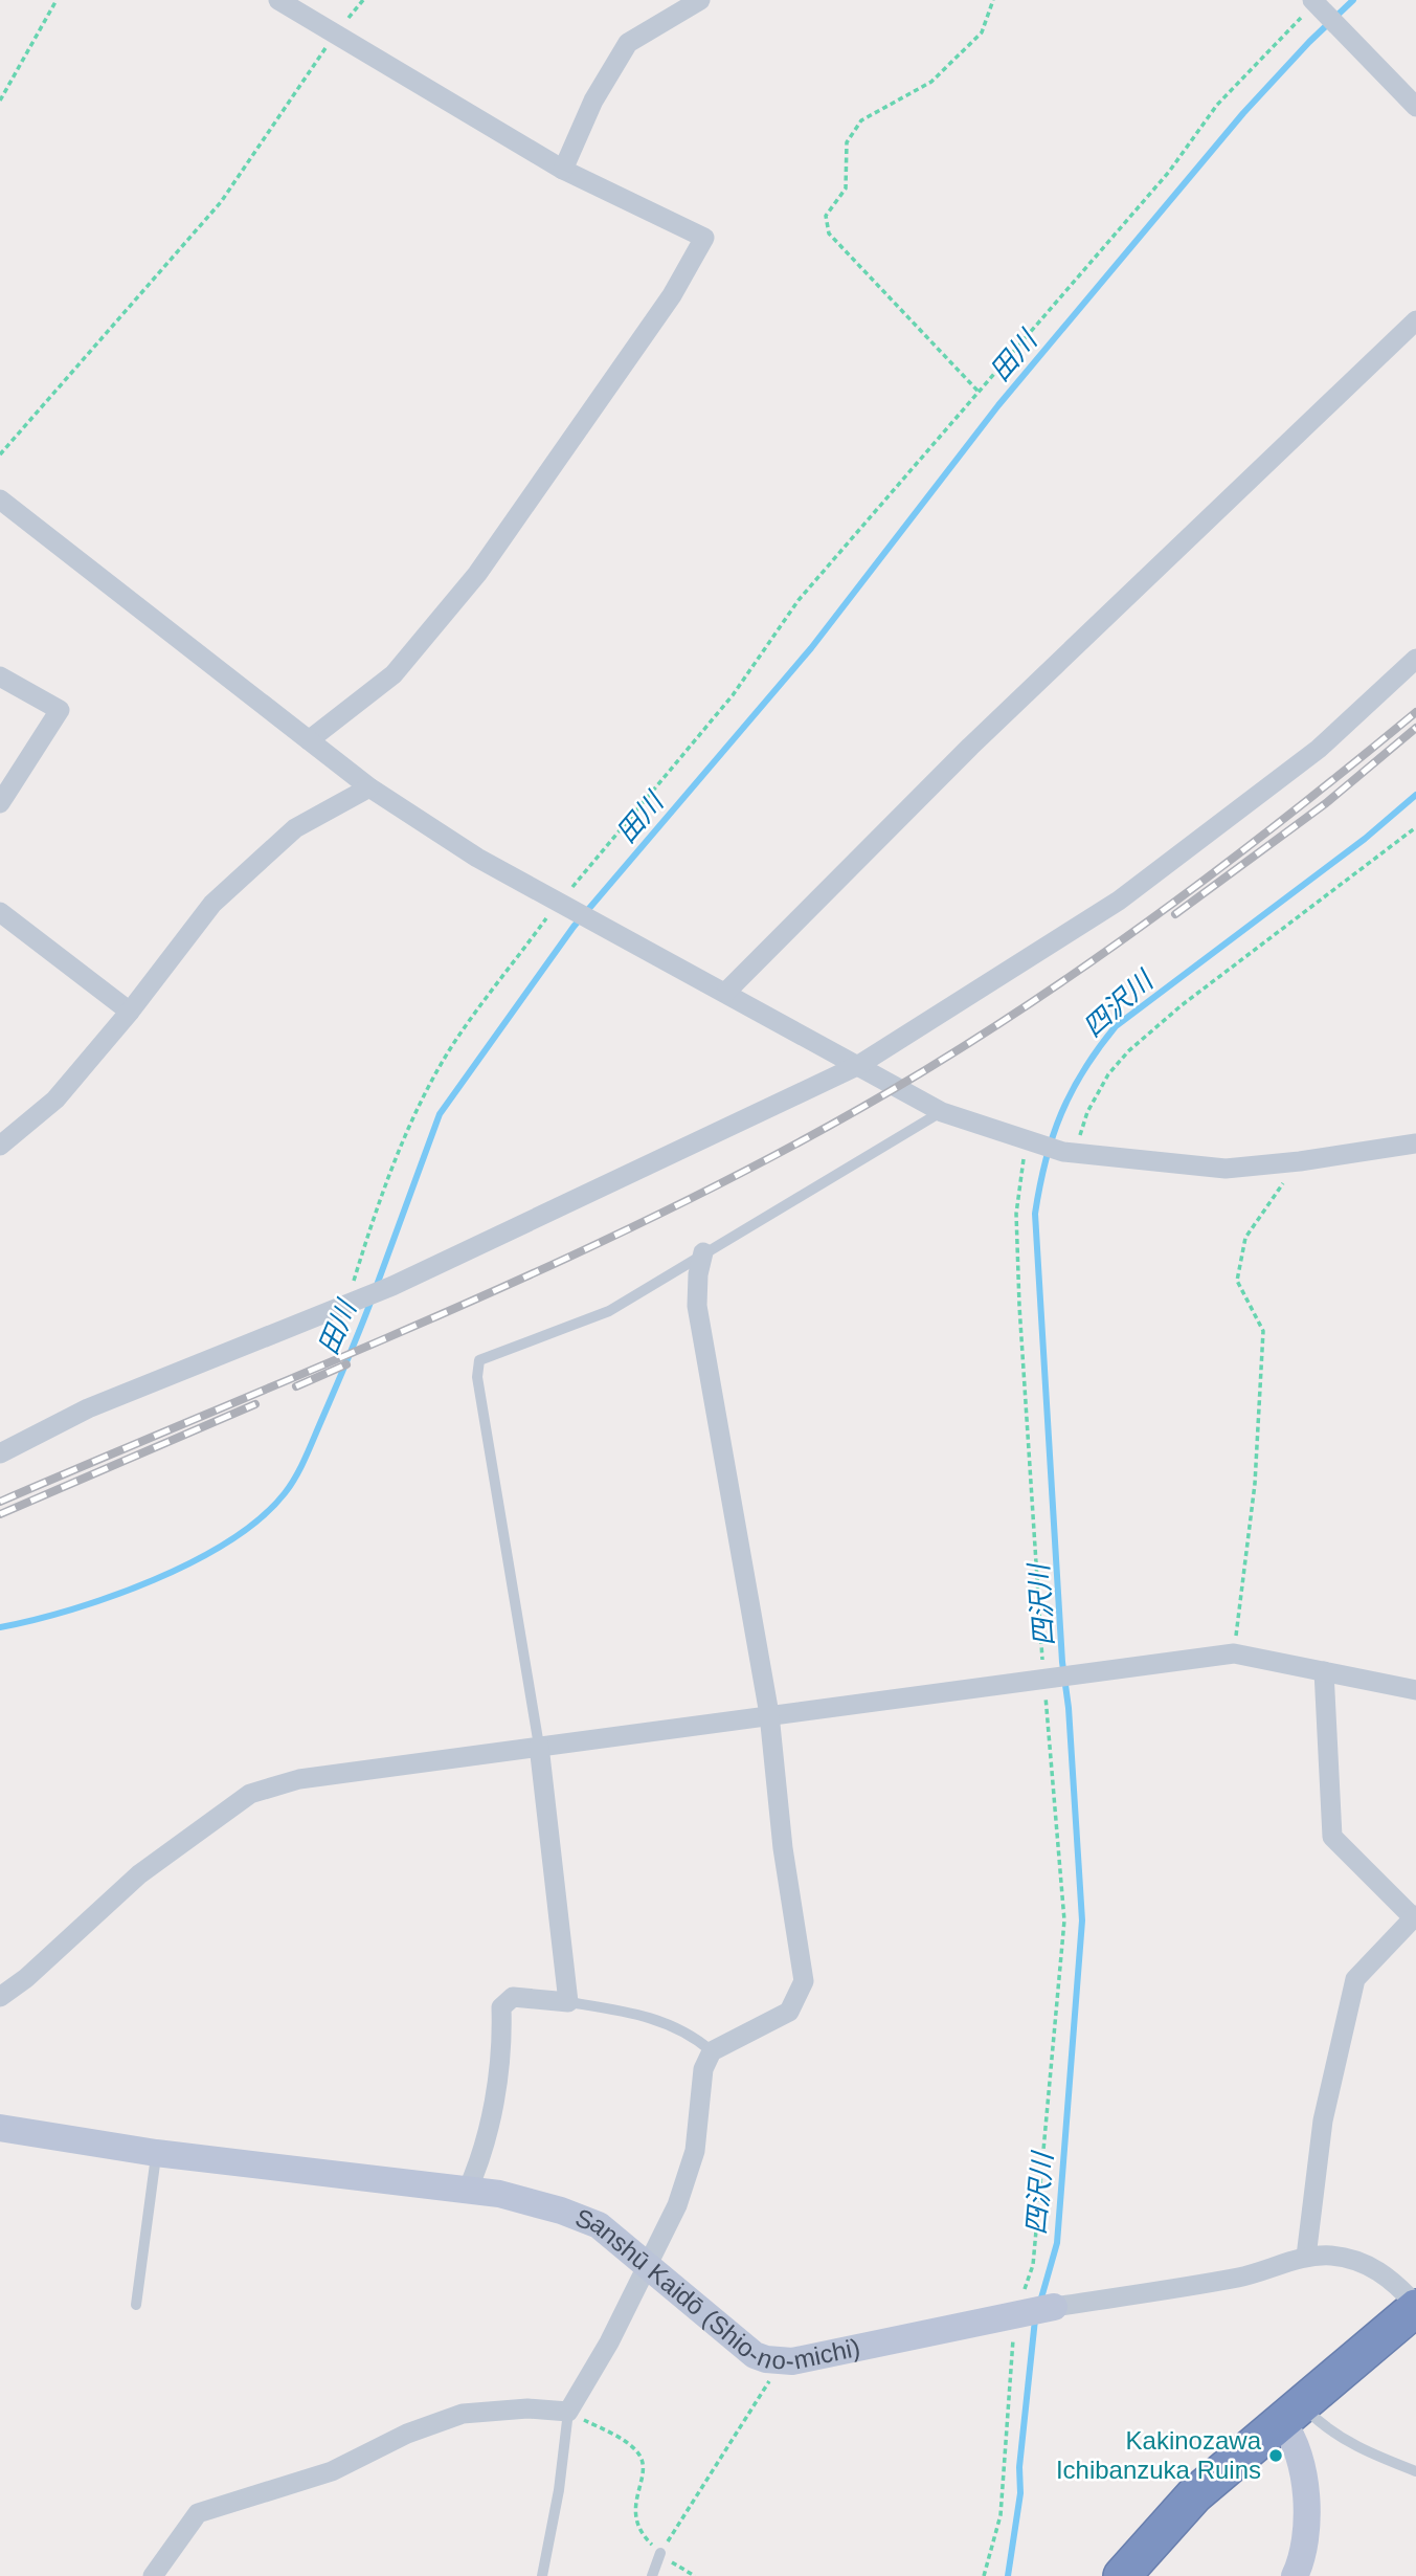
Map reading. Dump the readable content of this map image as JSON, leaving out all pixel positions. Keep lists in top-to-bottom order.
{
  "streets": {
    "street": ["Sanshū Kaidō (Shio-no-michi)"]
  },
  "water": ["田川", "四沢川"],
  "places": ["Kakinozawa Ichibanzuka Ruins"]
}
